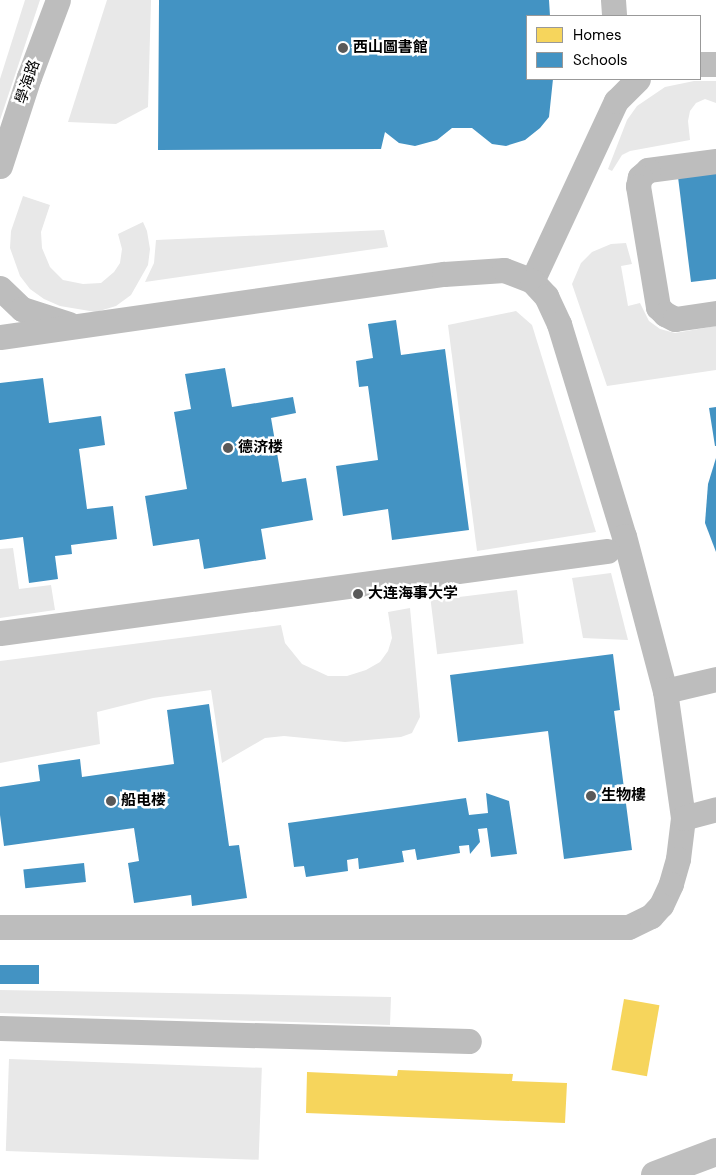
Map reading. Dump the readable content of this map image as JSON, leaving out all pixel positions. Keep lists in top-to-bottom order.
{
  "streets": {
    "street": ["學海路"]
  },
  "places": [
    "西山圖書館",
    "德济楼",
    "大连海事大学",
    "生物樓",
    "船电楼"
  ],
  "legend": ["Homes", "Schools"]
}
